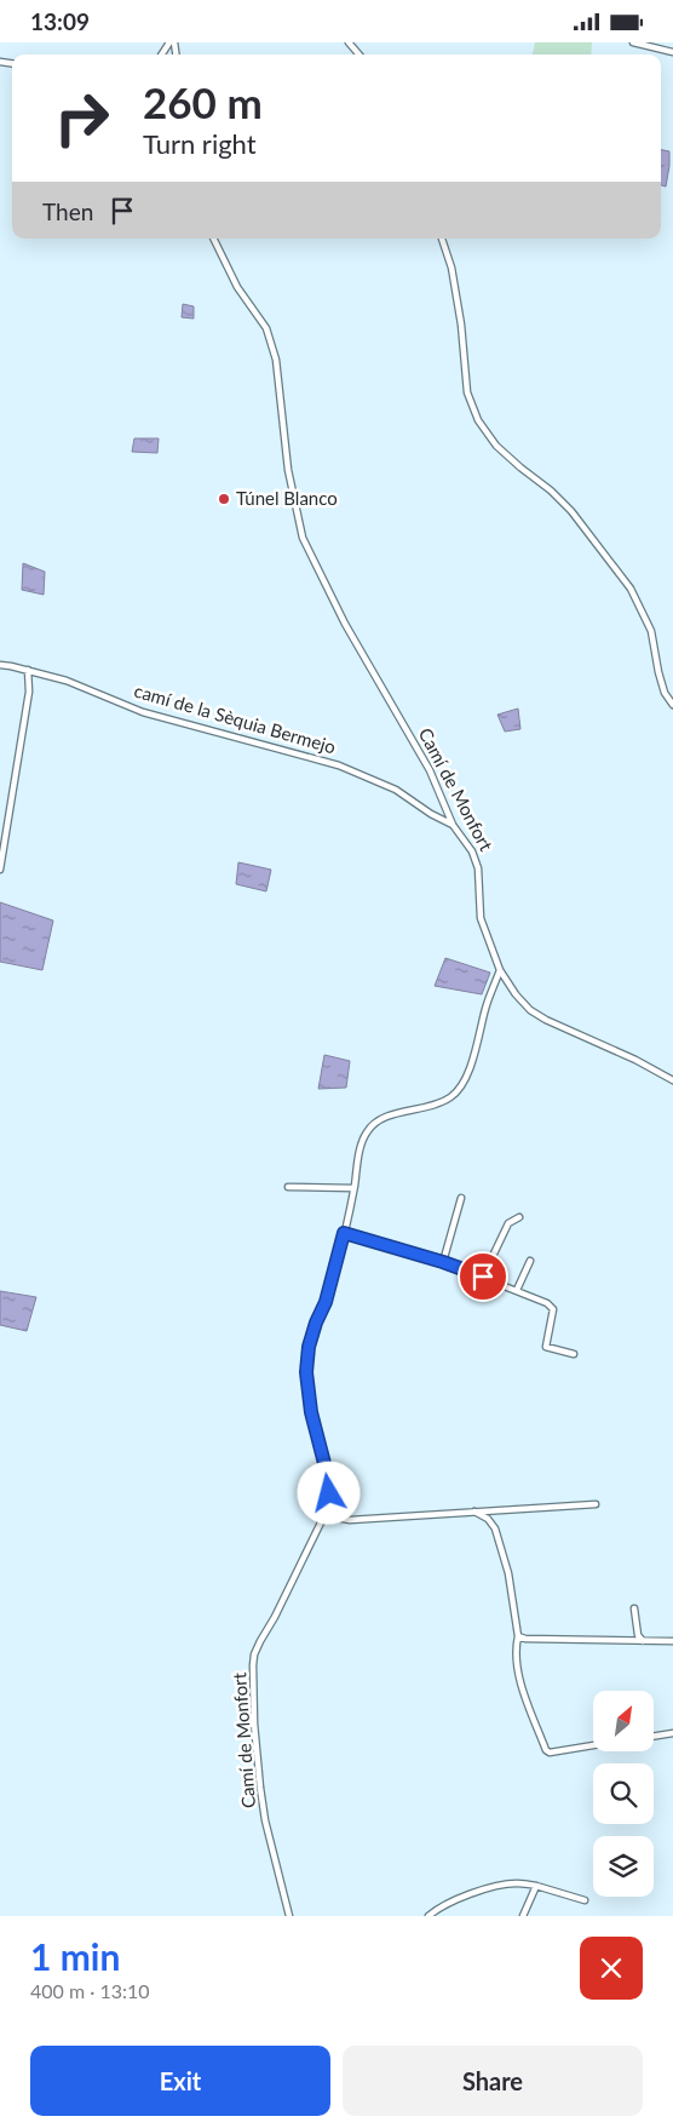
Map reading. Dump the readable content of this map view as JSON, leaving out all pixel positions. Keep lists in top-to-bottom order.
{
  "streets": {
    "street": ["camí de la Sèquia Bermejo", "Camí de Monfort"]
  },
  "crossings": [
    ["camí de la Sèquia Bermejo", "Camí de Monfort"]
  ],
  "places": ["Túnel Blanco"],
  "north": "top right",
  "page": {
    "status": "13:09",
    "turn": ["260 m", "Turn right"],
    "then": "Then",
    "heading": ["1 min", "400 m · 13:10"],
    "buttons": ["Exit", "Share"]
  }
}
